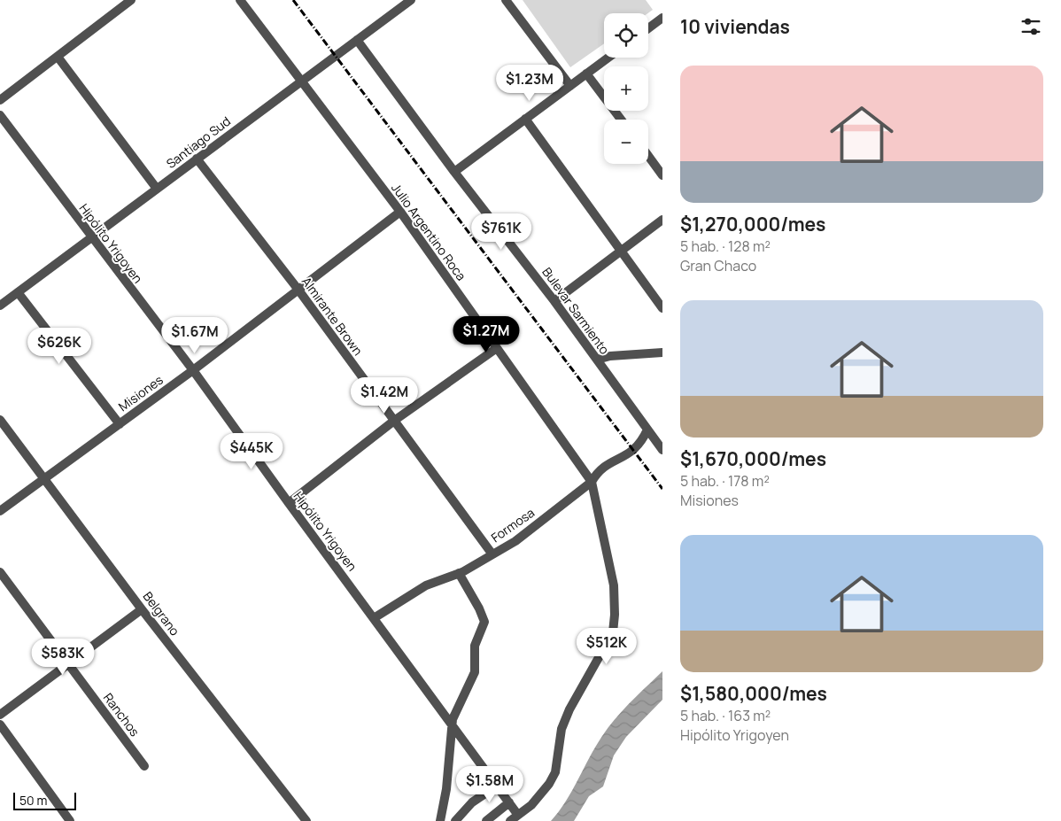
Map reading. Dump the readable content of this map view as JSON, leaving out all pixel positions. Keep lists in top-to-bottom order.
{
  "streets": {
    "street": [
      "Santiago Sud",
      "Julio Argentino Roca",
      "Hipólito Yrigoyen",
      "Bulevar Sarmiento",
      "Almirante Brown",
      "Misiones",
      "Formosa",
      "Belgrano",
      "Ranchos"
    ]
  },
  "crossings": [
    ["Santiago Sud", "Julio Argentino Roca"],
    ["Santiago Sud", "Hipólito Yrigoyen"],
    ["Santiago Sud", "Bulevar Sarmiento"],
    ["Santiago Sud", "Almirante Brown"],
    ["Julio Argentino Roca", "Misiones"],
    ["Julio Argentino Roca", "Formosa"],
    ["Hipólito Yrigoyen", "Misiones"],
    ["Hipólito Yrigoyen", "Formosa"],
    ["Bulevar Sarmiento", "Formosa"],
    ["Almirante Brown", "Misiones"],
    ["Almirante Brown", "Formosa"],
    ["Misiones", "Belgrano"]
  ],
  "scale_bar": "50 m",
  "page": {
    "heading": "10 viviendas",
    "map_buttons": ["+", "−"],
    "list": [
      {
        "name": "$1,270,000/mes",
        "note": "5 hab. · 128 m² · Gran Chaco"
      },
      {
        "name": "$1,670,000/mes",
        "note": "5 hab. · 178 m² · Misiones"
      },
      {
        "name": "$1,580,000/mes",
        "note": "5 hab. · 163 m² · Hipólito Yrigoyen"
      }
    ],
    "price": [
      "$1.23M",
      "$761K",
      "$1.27M",
      "$1.67M",
      "$626K",
      "$1.42M",
      "$445K",
      "$512K",
      "$583K",
      "$1.58M"
    ],
    "scale": "50 m"
  }
}
